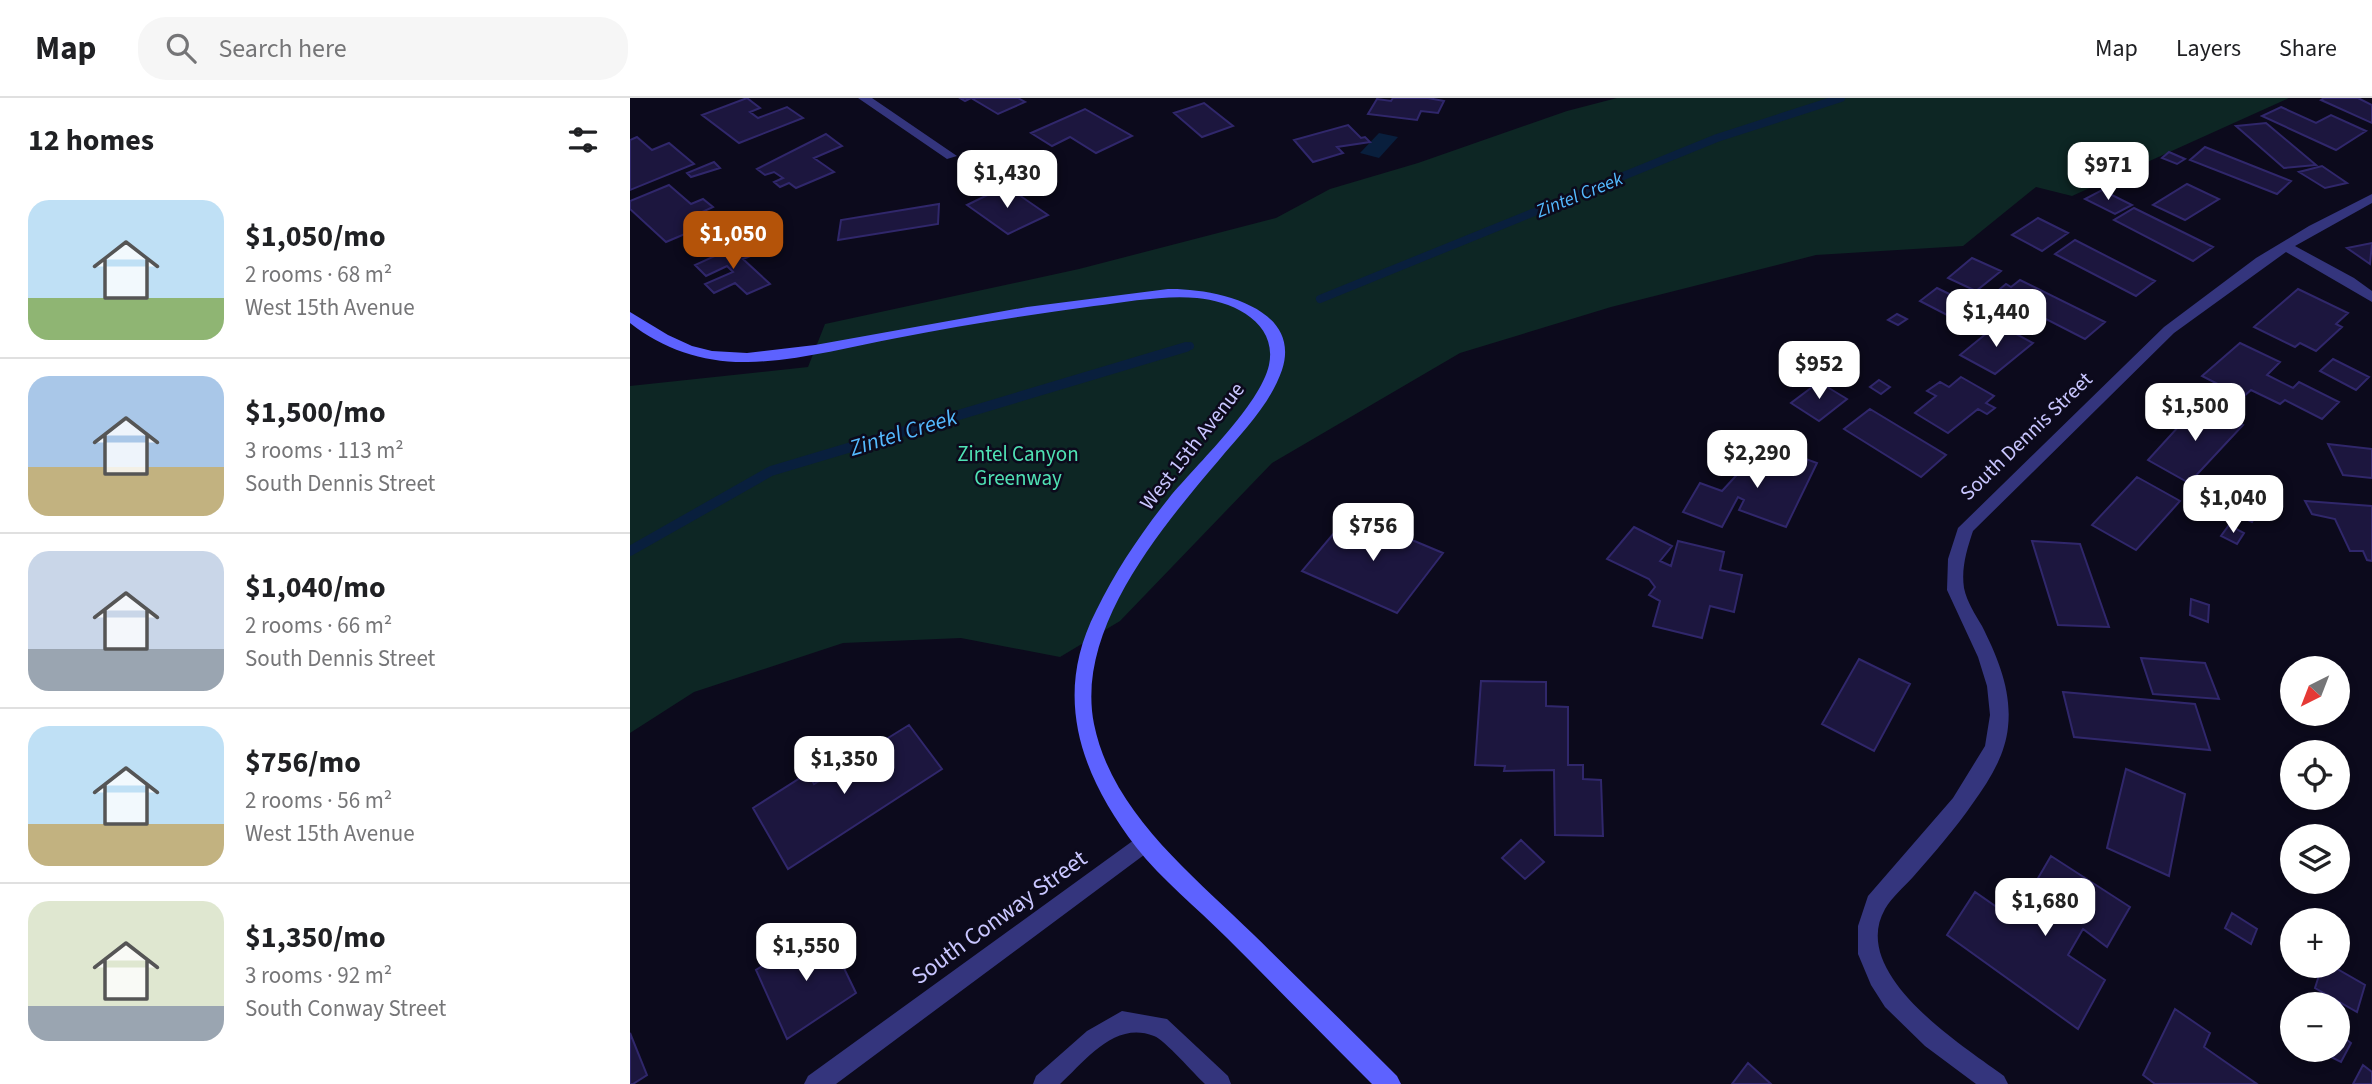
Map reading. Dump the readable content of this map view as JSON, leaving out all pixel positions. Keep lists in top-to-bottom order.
{
  "streets": {
    "street": ["South Dennis Street", "West 15th Avenue", "South Conway Street"]
  },
  "crossings": [
    ["West 15th Avenue", "South Conway Street"]
  ],
  "water": ["Zintel Creek"],
  "parks": ["Zintel Canyon Greenway"],
  "north": "bottom left",
  "page": {
    "header": "Map",
    "search": "Search here",
    "nav": ["Map", "Layers", "Share"],
    "heading": "12 homes",
    "price": [
      "$971",
      "$1,430",
      "$1,050",
      "$1,440",
      "$952",
      "$1,500",
      "$2,290",
      "$1,040",
      "$756",
      "$1,350",
      "$1,680",
      "$1,550"
    ],
    "list": [
      {
        "name": "$1,050/mo",
        "note": "2 rooms · 68 m² · West 15th Avenue"
      },
      {
        "name": "$1,500/mo",
        "note": "3 rooms · 113 m² · South Dennis Street"
      },
      {
        "name": "$1,040/mo",
        "note": "2 rooms · 66 m² · South Dennis Street"
      },
      {
        "name": "$756/mo",
        "note": "2 rooms · 56 m² · West 15th Avenue"
      },
      {
        "name": "$1,350/mo",
        "note": "3 rooms · 92 m² · South Conway Street"
      }
    ],
    "map_buttons": ["+", "−"]
  }
}
